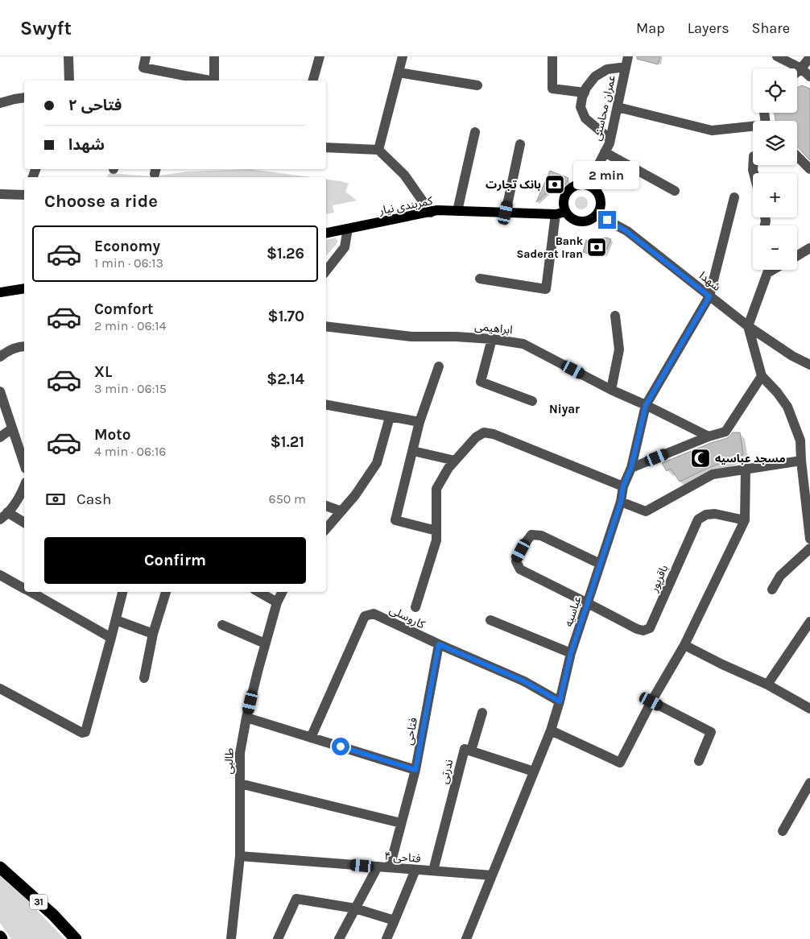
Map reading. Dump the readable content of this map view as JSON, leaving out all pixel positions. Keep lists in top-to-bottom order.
{
  "streets": {
    "highway": ["31"],
    "main road": ["کمربندی نیار"],
    "street": [
      "عمران محاسنی",
      "شهدا",
      "ابراهیمی",
      "باقرپور",
      "عباسیه",
      "کاروسلی",
      "فتاحی",
      "طالبی",
      "ندرتی",
      "فتاحی ۴"
    ]
  },
  "crossings": [
    ["عمران محاسنی", "کمربندی نیار"],
    ["عمران محاسنی", "شهدا"],
    ["کمربندی نیار", "شهدا"],
    ["شهدا", "عباسیه"],
    ["ابراهیمی", "عباسیه"],
    ["باقرپور", "عباسیه"],
    ["عباسیه", "کاروسلی"],
    ["عباسیه", "فتاحی ۴"],
    ["کاروسلی", "فتاحی"],
    ["فتاحی", "فتاحی ۴"],
    ["طالبی", "فتاحی ۴"],
    ["ندرتی", "فتاحی ۴"]
  ],
  "districts": ["Niyar"],
  "places": {
    "bank": ["بانک تجارت", "Bank Saderat Iran"],
    "mosque": ["مسجد عباسیه"]
  },
  "page": {
    "header": "Swyft",
    "nav": ["Map", "Layers", "Share"],
    "map_buttons": ["+", "−"],
    "banner": ["فتاحی ۲", "شهدا"],
    "bubble": "2 min",
    "heading": "Choose a ride",
    "list": [
      {
        "name": "Economy",
        "note": "1 min · 06:13",
        "value": "$1.26"
      },
      {
        "name": "Comfort",
        "note": "2 min · 06:14",
        "value": "$1.70"
      },
      {
        "name": "XL",
        "note": "3 min · 06:15",
        "value": "$2.14"
      },
      {
        "name": "Moto",
        "note": "4 min · 06:16",
        "value": "$1.21"
      }
    ],
    "pay": ["Cash", "650 m"],
    "buttons": "Confirm"
  }
}
